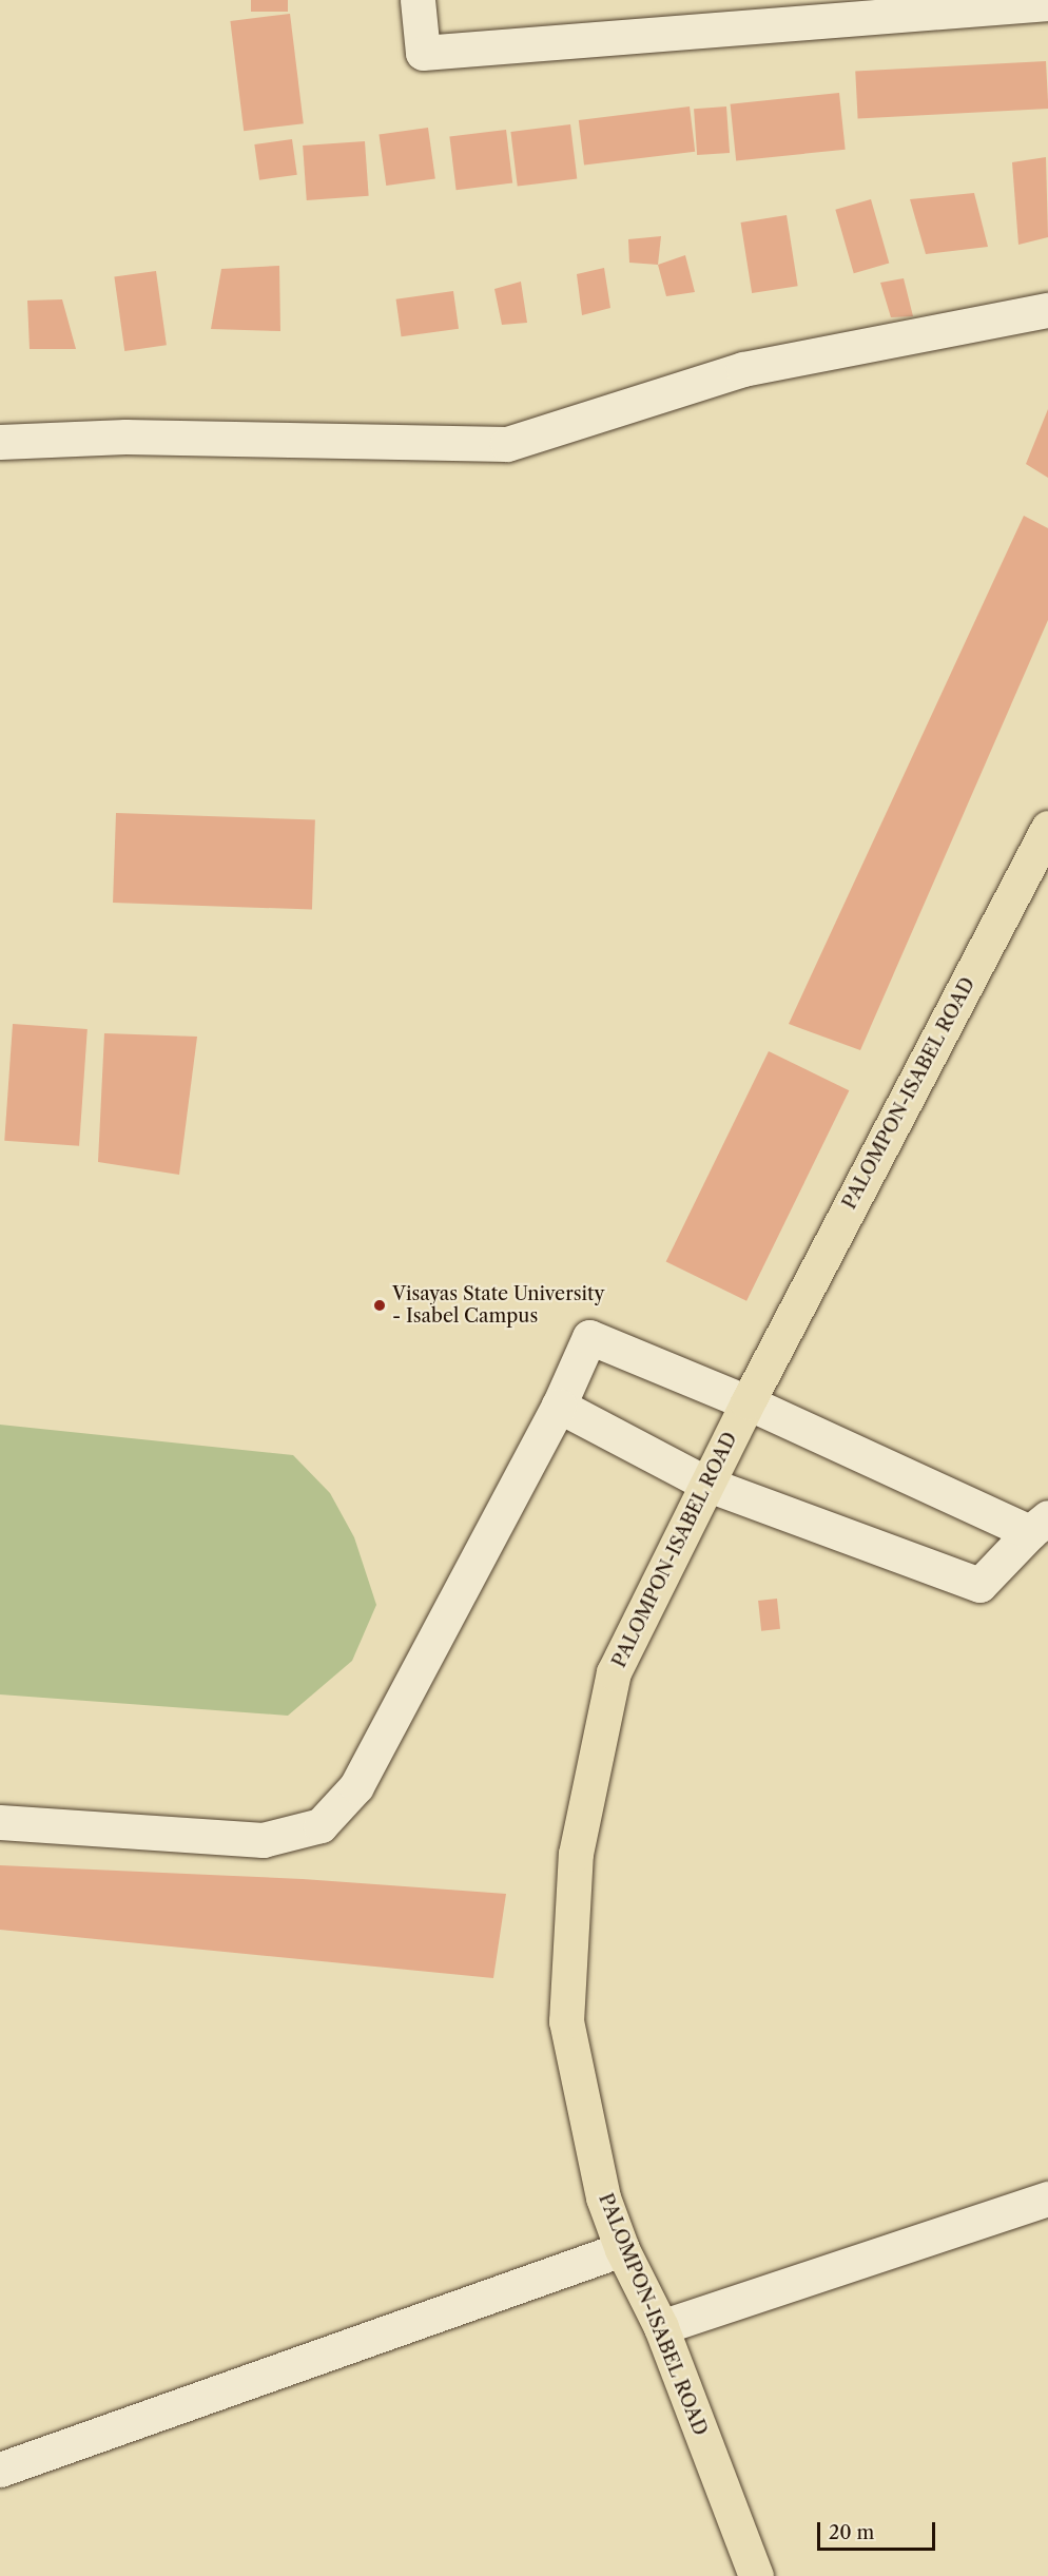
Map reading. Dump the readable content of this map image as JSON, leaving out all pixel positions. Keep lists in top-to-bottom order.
{
  "streets": {
    "highway": ["PALOMPON-ISABEL ROAD"]
  },
  "places": ["Visayas State University - Isabel Campus"],
  "scale_bar": "20 m"
}
